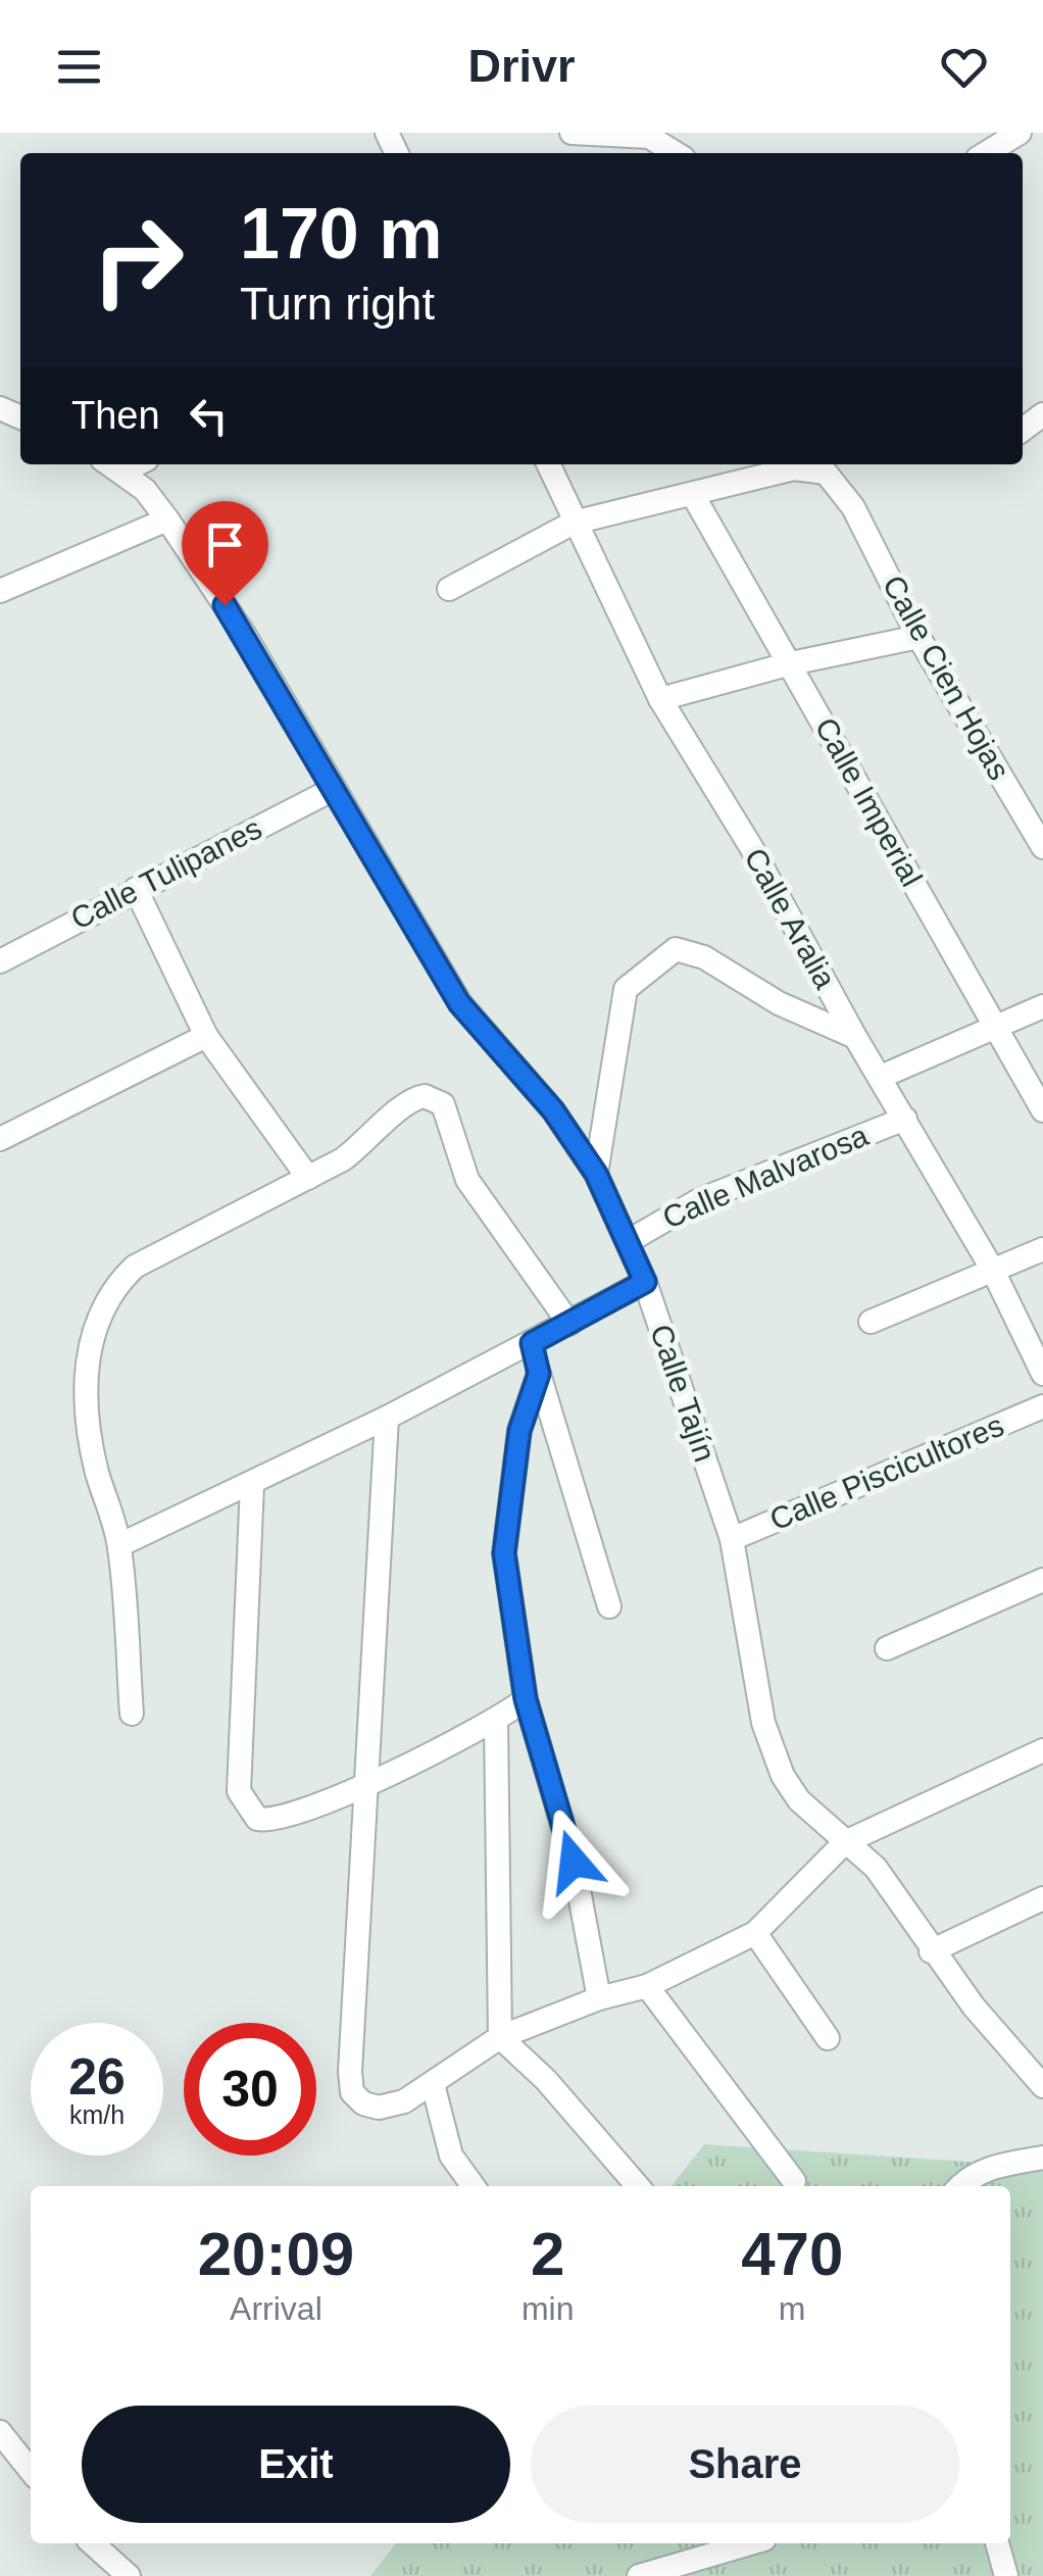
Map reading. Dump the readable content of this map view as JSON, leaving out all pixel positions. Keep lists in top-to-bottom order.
{
  "streets": {
    "street": [
      "Calle Cien Hojas",
      "Calle Imperial",
      "Calle Tulipanes",
      "Calle Aralia",
      "Calle Malvarosa",
      "Calle Tajín",
      "Calle Piscicultores"
    ]
  },
  "crossings": [
    ["Calle Cien Hojas", "Calle Imperial"],
    ["Calle Tulipanes", "Calle Tajín"],
    ["Calle Aralia", "Calle Malvarosa"],
    ["Calle Malvarosa", "Calle Tajín"],
    ["Calle Tajín", "Calle Piscicultores"]
  ],
  "page": {
    "header": "Drivr",
    "turn": ["170 m", "Turn right"],
    "then": "Then",
    "speed": "26 km/h",
    "limit": "30",
    "eta": [
      "20:09",
      "Arrival",
      "2",
      "min",
      "470",
      "m"
    ],
    "buttons": ["Exit", "Share"]
  }
}
